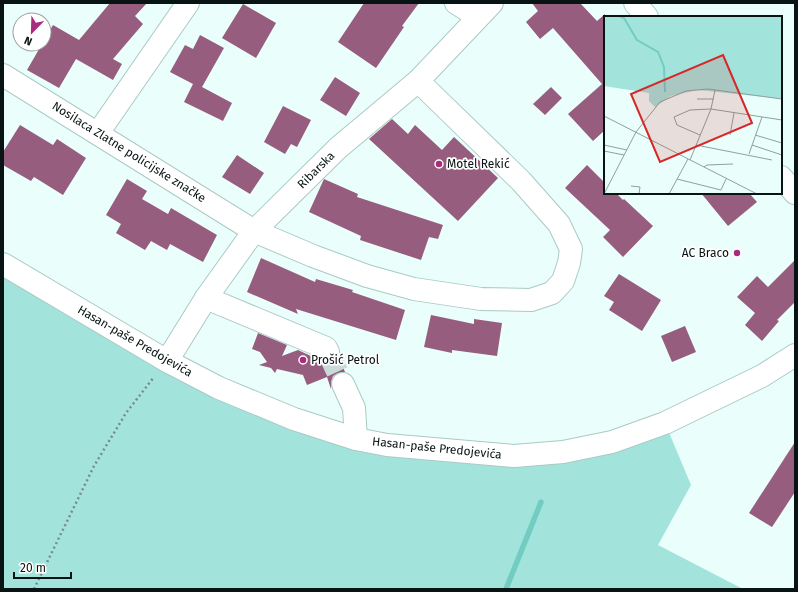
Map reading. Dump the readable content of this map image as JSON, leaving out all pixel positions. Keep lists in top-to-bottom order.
{
  "streets": {
    "street": ["Nosilaca Zlatne policijske značke", "Ribarska", "Hasan-paše Predojevića"]
  },
  "crossings": [
    ["Nosilaca Zlatne policijske značke", "Ribarska"],
    ["Ribarska", "Hasan-paše Predojevića"]
  ],
  "places": ["Motel Rekić", "AC Braco", "Prošić Petrol"],
  "scale_bar": "20 m",
  "north": "bottom left"
}
